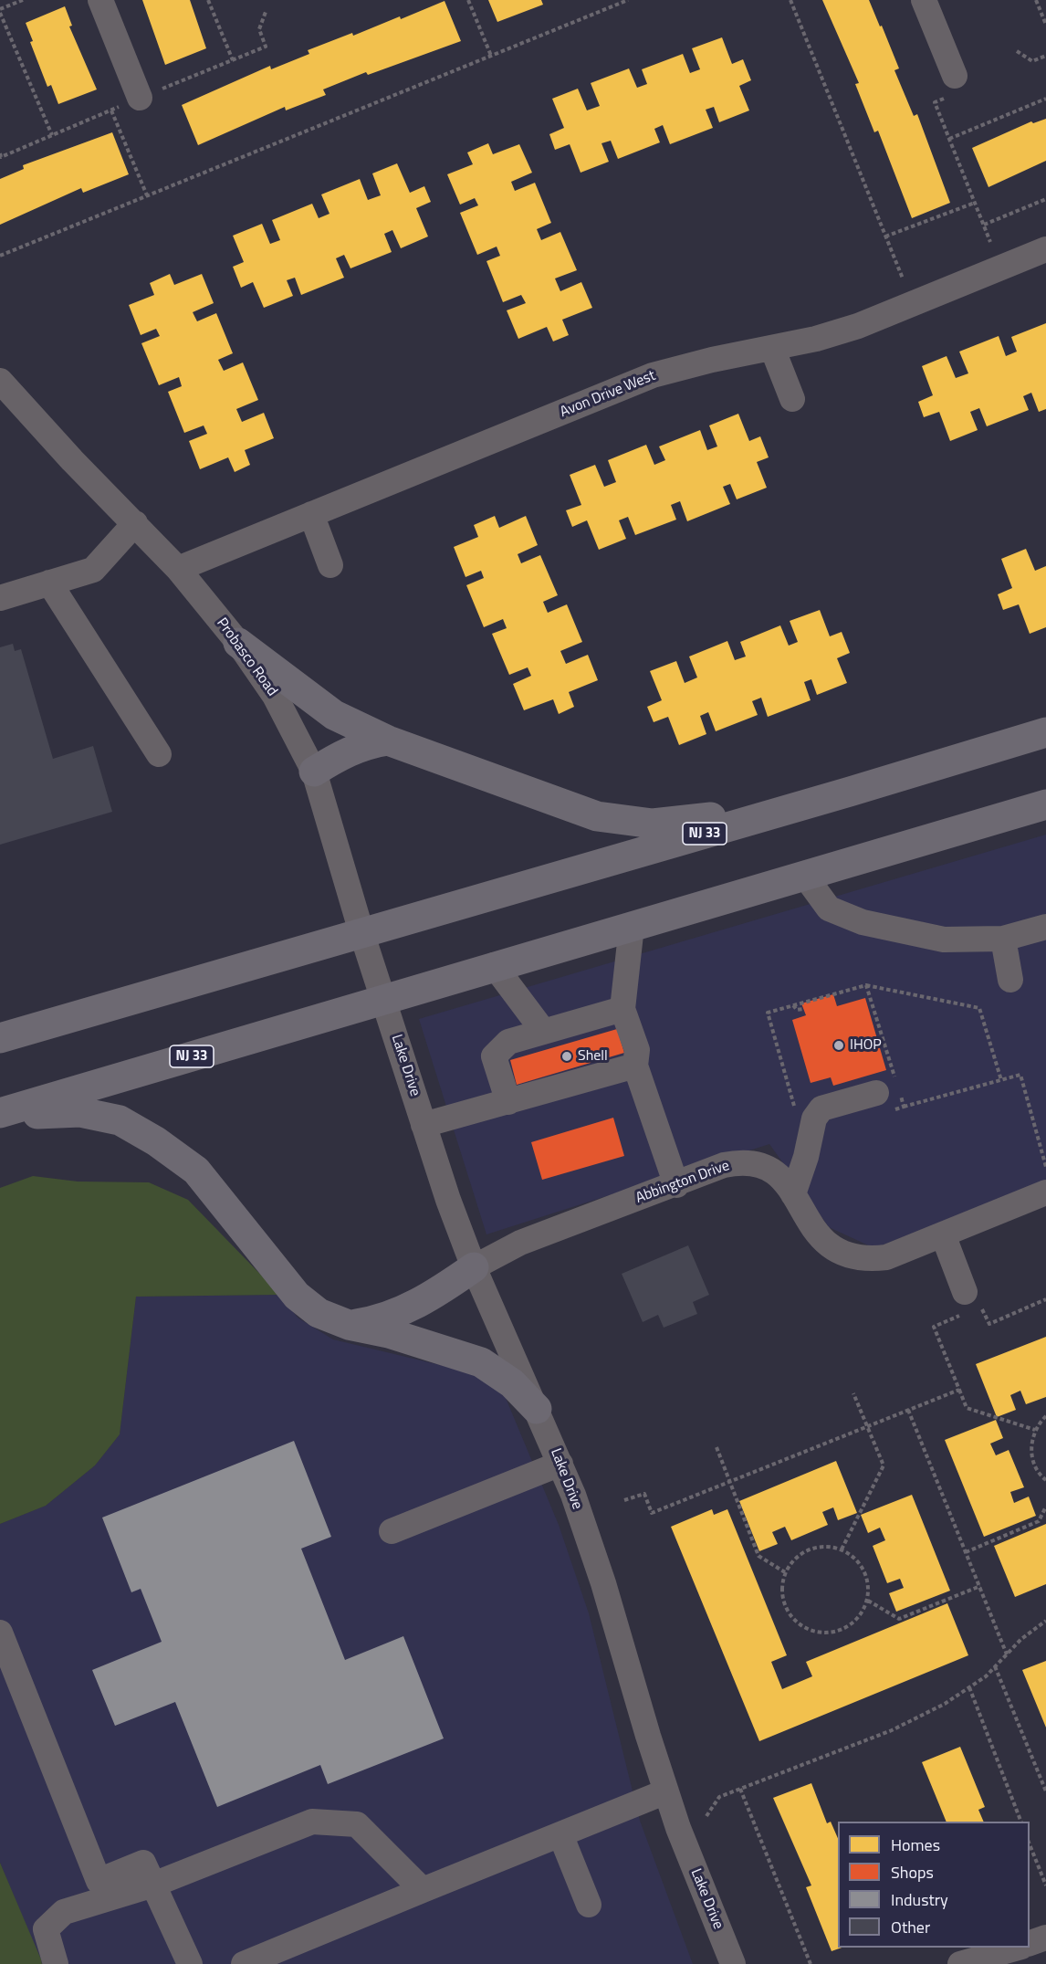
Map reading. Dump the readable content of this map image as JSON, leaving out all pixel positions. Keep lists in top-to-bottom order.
{
  "streets": {
    "highway": ["NJ 33"],
    "street": [
      "Avon Drive West",
      "Probasco Road",
      "Lake Drive",
      "Abbington Drive"
    ]
  },
  "crossings": [
    ["Avon Drive West", "Probasco Road"],
    ["Probasco Road", "NJ 33"],
    ["Probasco Road", "Lake Drive"],
    ["NJ 33", "Lake Drive"],
    ["Lake Drive", "Abbington Drive"]
  ],
  "places": ["IHOP", "Shell"],
  "legend": [
    "Homes",
    "Shops",
    "Industry",
    "Other"
  ]
}
